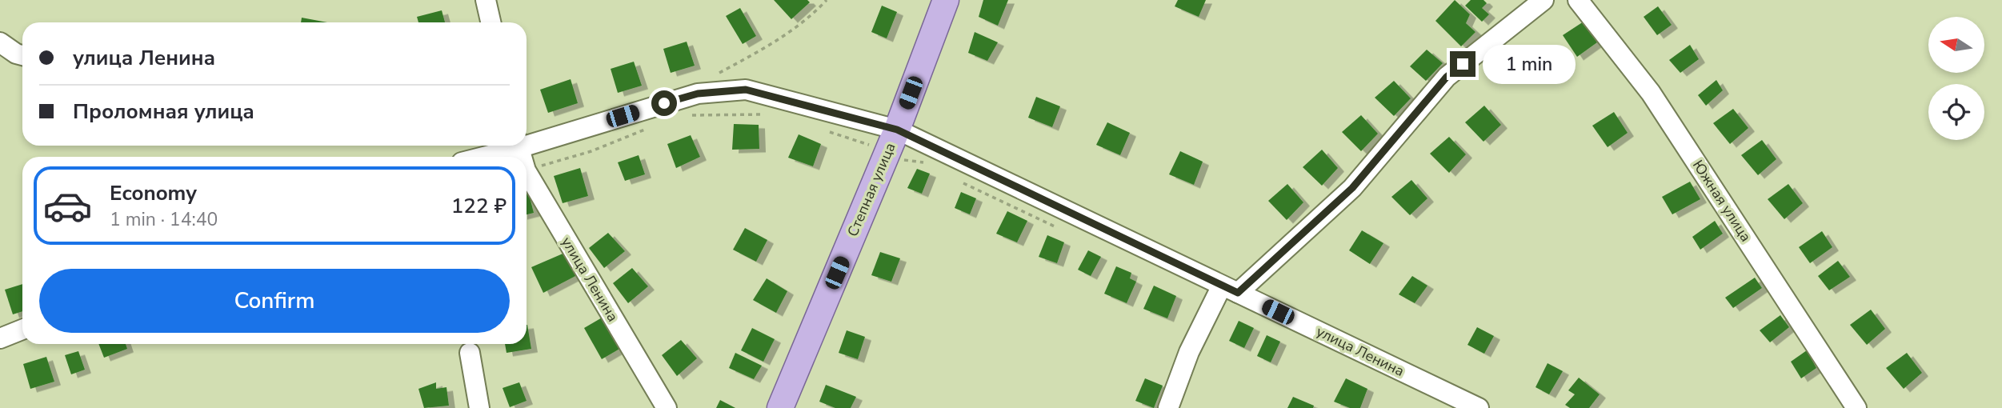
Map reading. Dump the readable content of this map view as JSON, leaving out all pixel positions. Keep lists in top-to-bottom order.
{
  "streets": {
    "main road": ["Степная улица"],
    "street": ["Южная улица", "улица Ленина"]
  },
  "crossings": [
    ["Степная улица", "улица Ленина"]
  ],
  "north": "left",
  "page": {
    "banner": ["улица Ленина", "Проломная улица"],
    "bubble": "1 min",
    "list": [
      {
        "name": "Economy",
        "note": "1 min · 14:40",
        "value": "122 ₽"
      }
    ],
    "buttons": "Confirm"
  }
}
